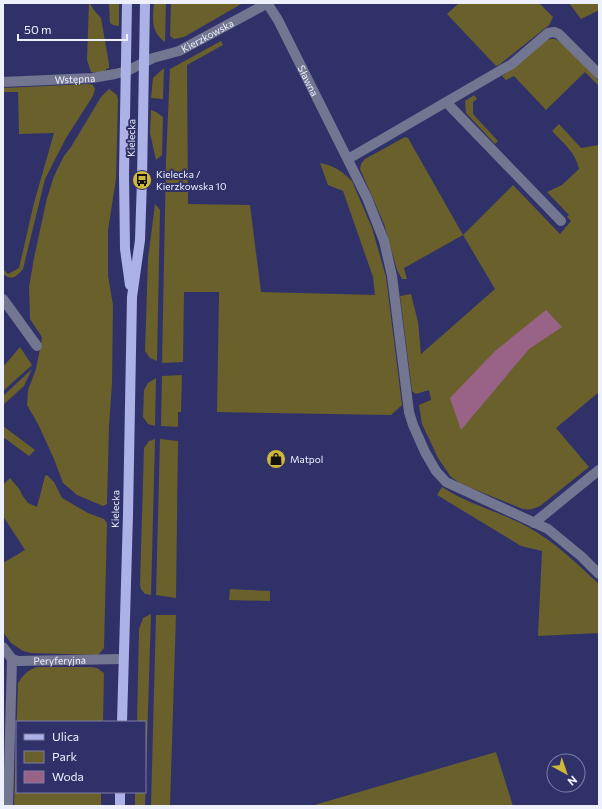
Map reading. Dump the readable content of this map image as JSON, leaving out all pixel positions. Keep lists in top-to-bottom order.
{
  "streets": {
    "main road": ["Kielecka"],
    "street": [
      "Kierzkowska",
      "Wstępna",
      "Sławna",
      "Peryferyjna"
    ]
  },
  "crossings": [
    ["Kierzkowska", "Wstępna"],
    ["Kierzkowska", "Sławna"],
    ["Kierzkowska", "Kielecka"],
    ["Wstępna", "Kielecka"],
    ["Kielecka", "Peryferyjna"]
  ],
  "places": {
    "bus stop": ["Kielecka / Kierzkowska 10"],
    "shop": ["Matpol"]
  },
  "legend": ["Ulica", "Park", "Woda"],
  "scale_bar": "50 m",
  "north": "bottom right"
}
